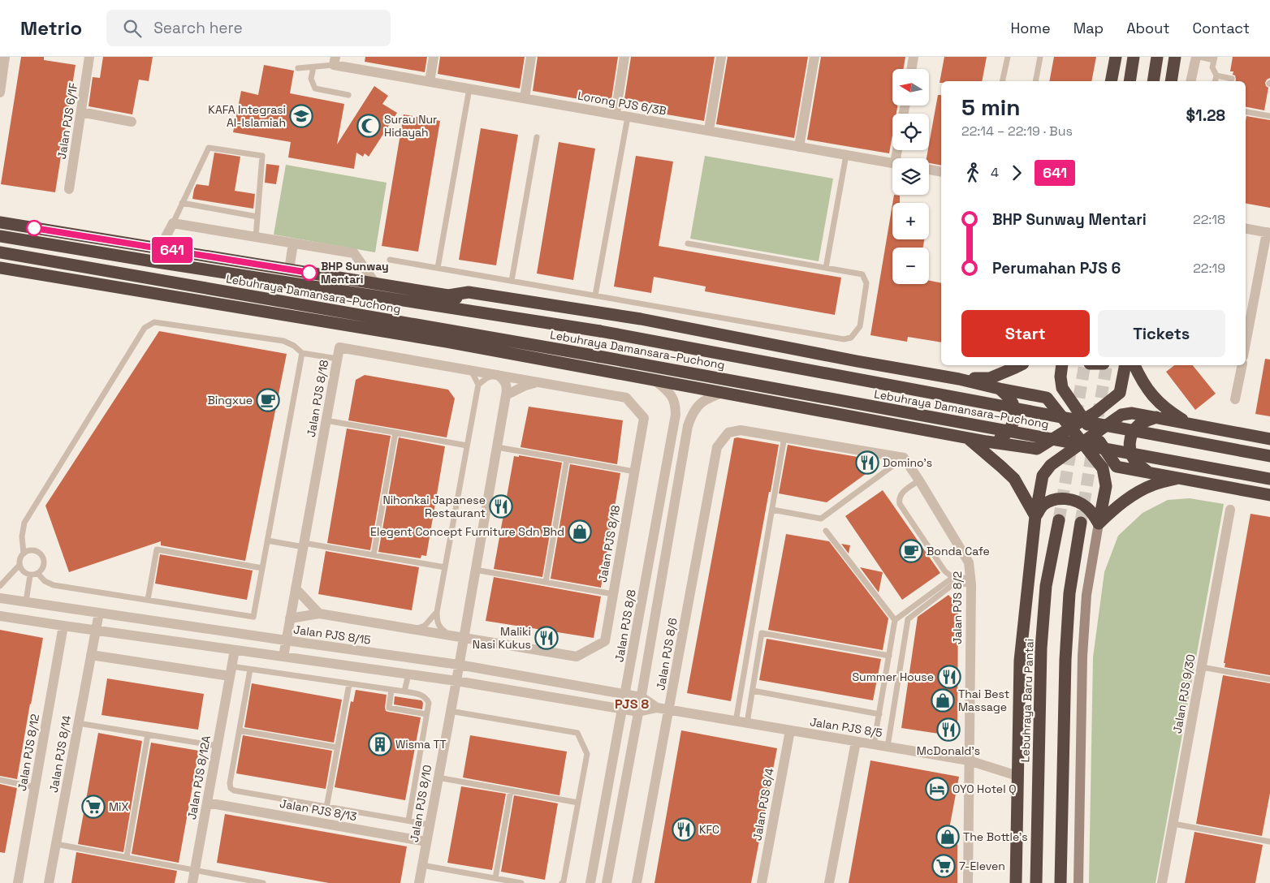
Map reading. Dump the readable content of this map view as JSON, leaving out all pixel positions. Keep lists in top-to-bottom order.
{
  "streets": {
    "highway": ["Lebuhraya Damansara–Puchong", "Lebuhraya Baru Pantai"],
    "street": [
      "Lorong PJS 6/3B",
      "Jalan PJS 6/1F",
      "Jalan PJS 8/18",
      "Jalan PJS 8/2",
      "Jalan PJS 8/8",
      "Jalan PJS 8/15",
      "Jalan PJS 8/6",
      "Jalan PJS 9/30",
      "Jalan PJS 8/5",
      "Jalan PJS 8/12",
      "Jalan PJS 8/14",
      "Jalan PJS 8/12A",
      "Jalan PJS 8/10",
      "Jalan PJS 8/4",
      "Jalan PJS 8/13"
    ]
  },
  "crossings": [
    ["Jalan PJS 8/18", "Jalan PJS 8/15"],
    ["Jalan PJS 8/2", "Jalan PJS 8/5"],
    ["Jalan PJS 8/8", "Jalan PJS 8/15"],
    ["Jalan PJS 8/15", "Jalan PJS 8/6"],
    ["Jalan PJS 8/15", "Jalan PJS 8/5"],
    ["Jalan PJS 8/15", "Jalan PJS 8/12"],
    ["Jalan PJS 8/15", "Jalan PJS 8/14"],
    ["Jalan PJS 8/15", "Jalan PJS 8/12A"],
    ["Jalan PJS 8/15", "Jalan PJS 8/10"],
    ["Jalan PJS 8/6", "Jalan PJS 8/5"],
    ["Jalan PJS 8/5", "Jalan PJS 8/4"],
    ["Jalan PJS 8/12A", "Jalan PJS 8/13"],
    ["Jalan PJS 8/10", "Jalan PJS 8/13"]
  ],
  "districts": ["PJS 8"],
  "places": {
    "school or university": ["KAFA Integrasi Al-Islamiah"],
    "mosque": ["Surau Nur Hidayah"],
    "other": ["BHP Sunway Mentari"],
    "cafe": ["Bingxue", "Bonda Cafe"],
    "restaurant": [
      "Domino's",
      "Nihonkai Japanese Restaurant",
      "Maliki Nasi Kukus",
      "Summer House",
      "McDonald's",
      "KFC"
    ],
    "shop": ["Elegent Concept Furniture Sdn Bhd", "Thai Best Massage", "The Bottle’s"],
    "building": ["Wisma TT"],
    "hotel": ["OYO Hotel Q"],
    "supermarket": ["MiX", "7-Eleven"]
  },
  "lines": ["bus line 641"],
  "north": "left",
  "page": {
    "header": "Metrio",
    "search": "Search here",
    "nav": [
      "Home",
      "Map",
      "About",
      "Contact"
    ],
    "on_map": "641",
    "map_buttons": ["+", "−"],
    "heading": ["5 min", "22:14 – 22:19 · Bus", "$1.28"],
    "legs": ["4", "641"],
    "list": [
      {
        "name": "BHP Sunway Mentari",
        "value": "22:18"
      },
      {
        "name": "Perumahan PJS 6",
        "value": "22:19"
      }
    ],
    "buttons": ["Start", "Tickets"]
  }
}
